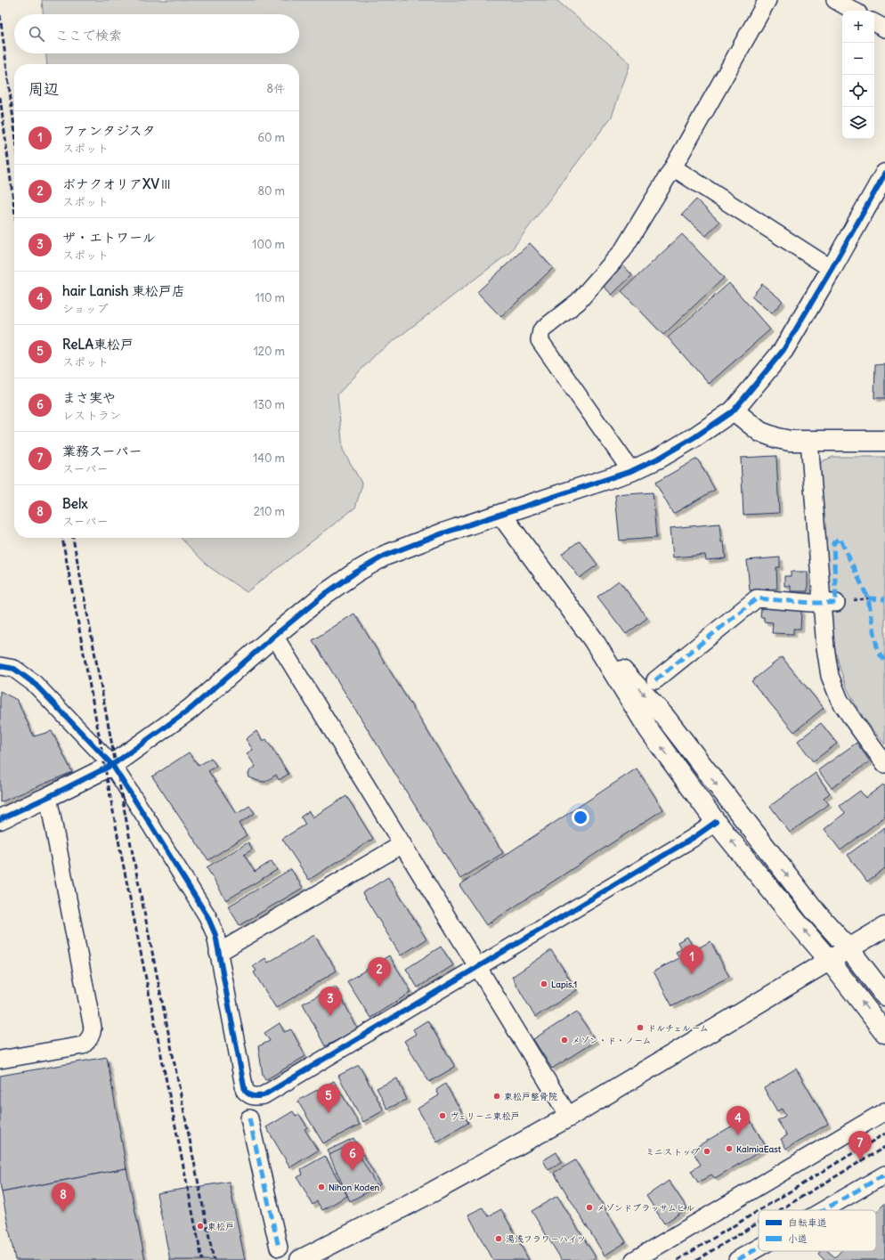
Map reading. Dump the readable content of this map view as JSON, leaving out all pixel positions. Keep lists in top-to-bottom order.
{
  "places": [
    "Lapis.1",
    "ドルチェルーム",
    "メゾン・ド・ノーム",
    "東松戸整骨院",
    "ヴェリーニ東松戸",
    "KalmiaEast",
    "ミニストップ",
    "Nihon Koden",
    "メゾンドブラッサムヒル",
    "東松戸",
    "湯浅フラワーハイツ"
  ],
  "legend": ["自転車道", "小道"],
  "page": {
    "map_buttons": ["+", "−"],
    "search": "ここで検索",
    "heading": ["周辺", "8件"],
    "list": [
      {
        "mark": "1",
        "name": "ファンタジスタ",
        "note": "スポット",
        "value": "60 m"
      },
      {
        "mark": "2",
        "name": "ボナクオリアXVⅢ",
        "note": "スポット",
        "value": "80 m"
      },
      {
        "mark": "3",
        "name": "ザ・エトワール",
        "note": "スポット",
        "value": "100 m"
      },
      {
        "mark": "4",
        "name": "hair Lanish 東松戸店",
        "note": "ショップ",
        "value": "110 m"
      },
      {
        "mark": "5",
        "name": "ReLA東松戸",
        "note": "スポット",
        "value": "120 m"
      },
      {
        "mark": "6",
        "name": "まさ実や",
        "note": "レストラン",
        "value": "130 m"
      },
      {
        "mark": "7",
        "name": "業務スーパー",
        "note": "スーパー",
        "value": "140 m"
      },
      {
        "mark": "8",
        "name": "Belx",
        "note": "スーパー",
        "value": "210 m"
      }
    ],
    "pins": [
      "1",
      "2",
      "3",
      "5",
      "4",
      "7",
      "6",
      "8"
    ]
  }
}
